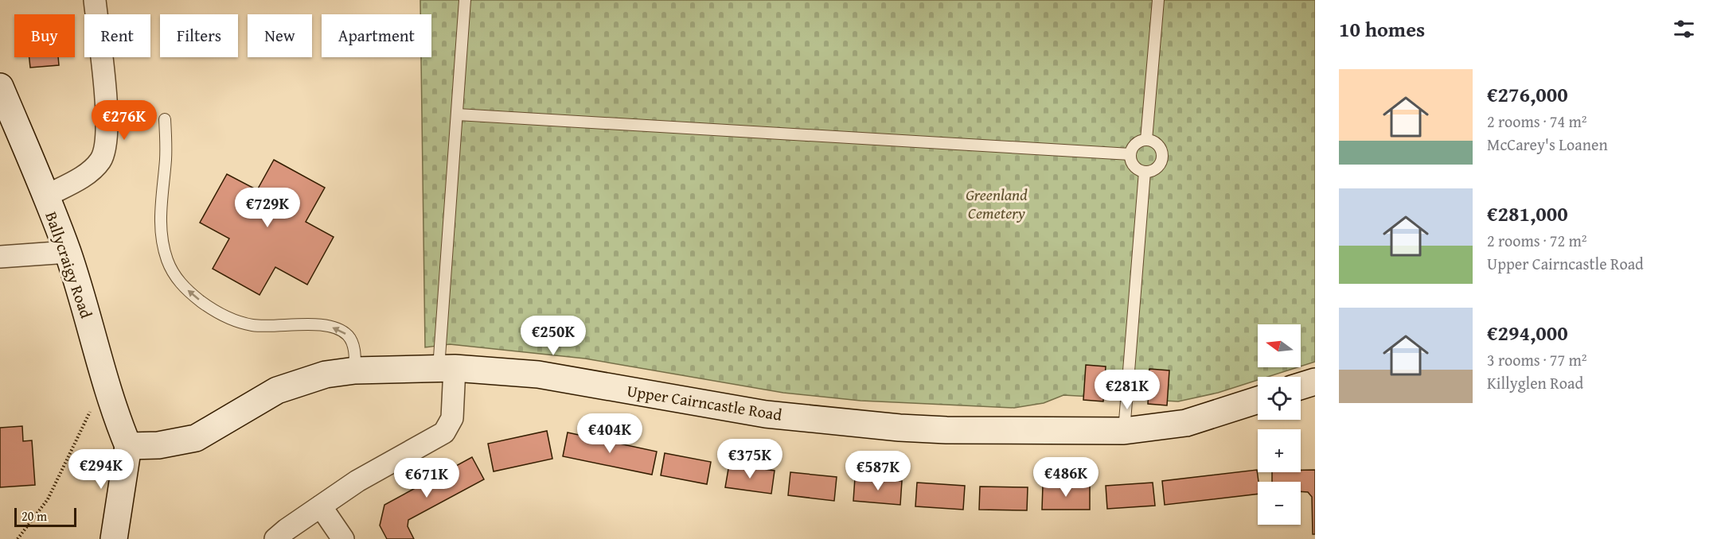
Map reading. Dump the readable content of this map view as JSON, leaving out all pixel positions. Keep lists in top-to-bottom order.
{
  "streets": {
    "street": ["Ballycraigy Road", "Upper Cairncastle Road"]
  },
  "crossings": [
    ["Ballycraigy Road", "Upper Cairncastle Road"]
  ],
  "parks": ["Greenland Cemetery"],
  "scale_bar": "20 m",
  "north": "left",
  "page": {
    "heading": "10 homes",
    "chip": [
      "Buy",
      "Rent",
      "Filters",
      "New",
      "Apartment"
    ],
    "list": [
      {
        "name": "€276,000",
        "note": "2 rooms · 74 m² · McCarey's Loanen"
      },
      {
        "name": "€281,000",
        "note": "2 rooms · 72 m² · Upper Cairncastle Road"
      },
      {
        "name": "€294,000",
        "note": "3 rooms · 77 m² · Killyglen Road"
      }
    ],
    "price": [
      "€276K",
      "€729K",
      "€250K",
      "€281K",
      "€404K",
      "€375K",
      "€294K",
      "€587K",
      "€486K",
      "€671K"
    ],
    "map_buttons": ["+", "−"],
    "scale": "20 m"
  }
}
